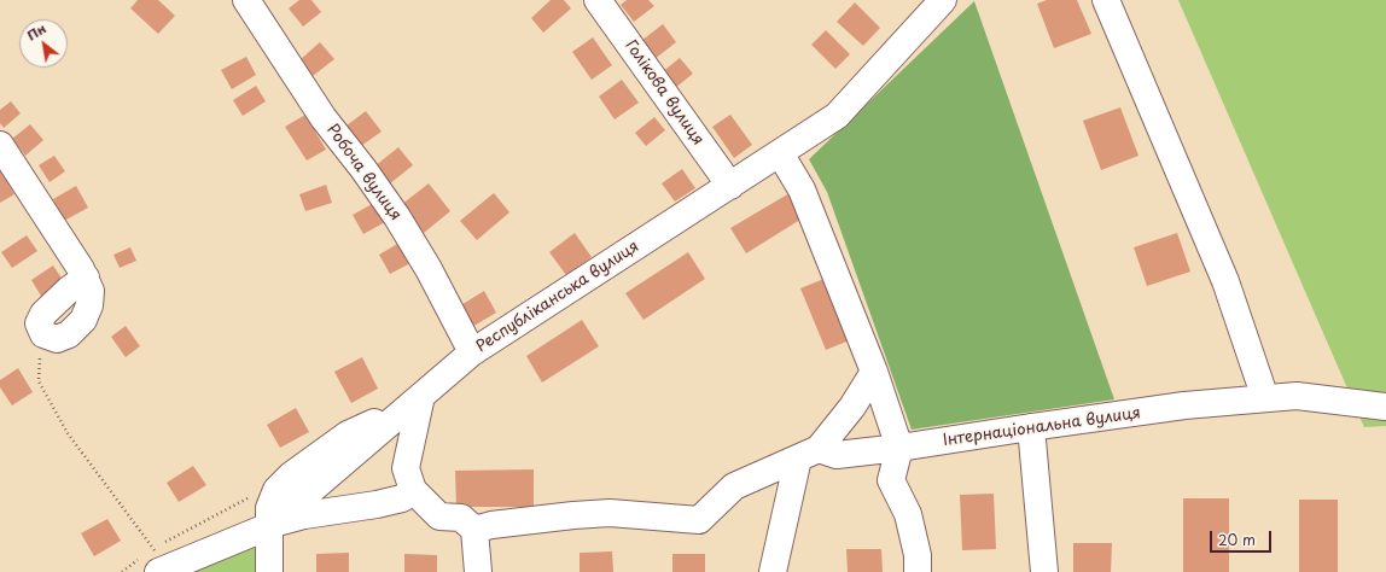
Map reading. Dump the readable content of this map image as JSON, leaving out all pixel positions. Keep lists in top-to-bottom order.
{
  "streets": {
    "street": [
      "Голікова вулиця",
      "Робоча вулиця",
      "Республіканська вулиця",
      "Інтернаціональна вулиця"
    ]
  },
  "crossings": [
    ["Голікова вулиця", "Республіканська вулиця"],
    ["Робоча вулиця", "Республіканська вулиця"]
  ],
  "scale_bar": "20 m",
  "north": "top left"
}
